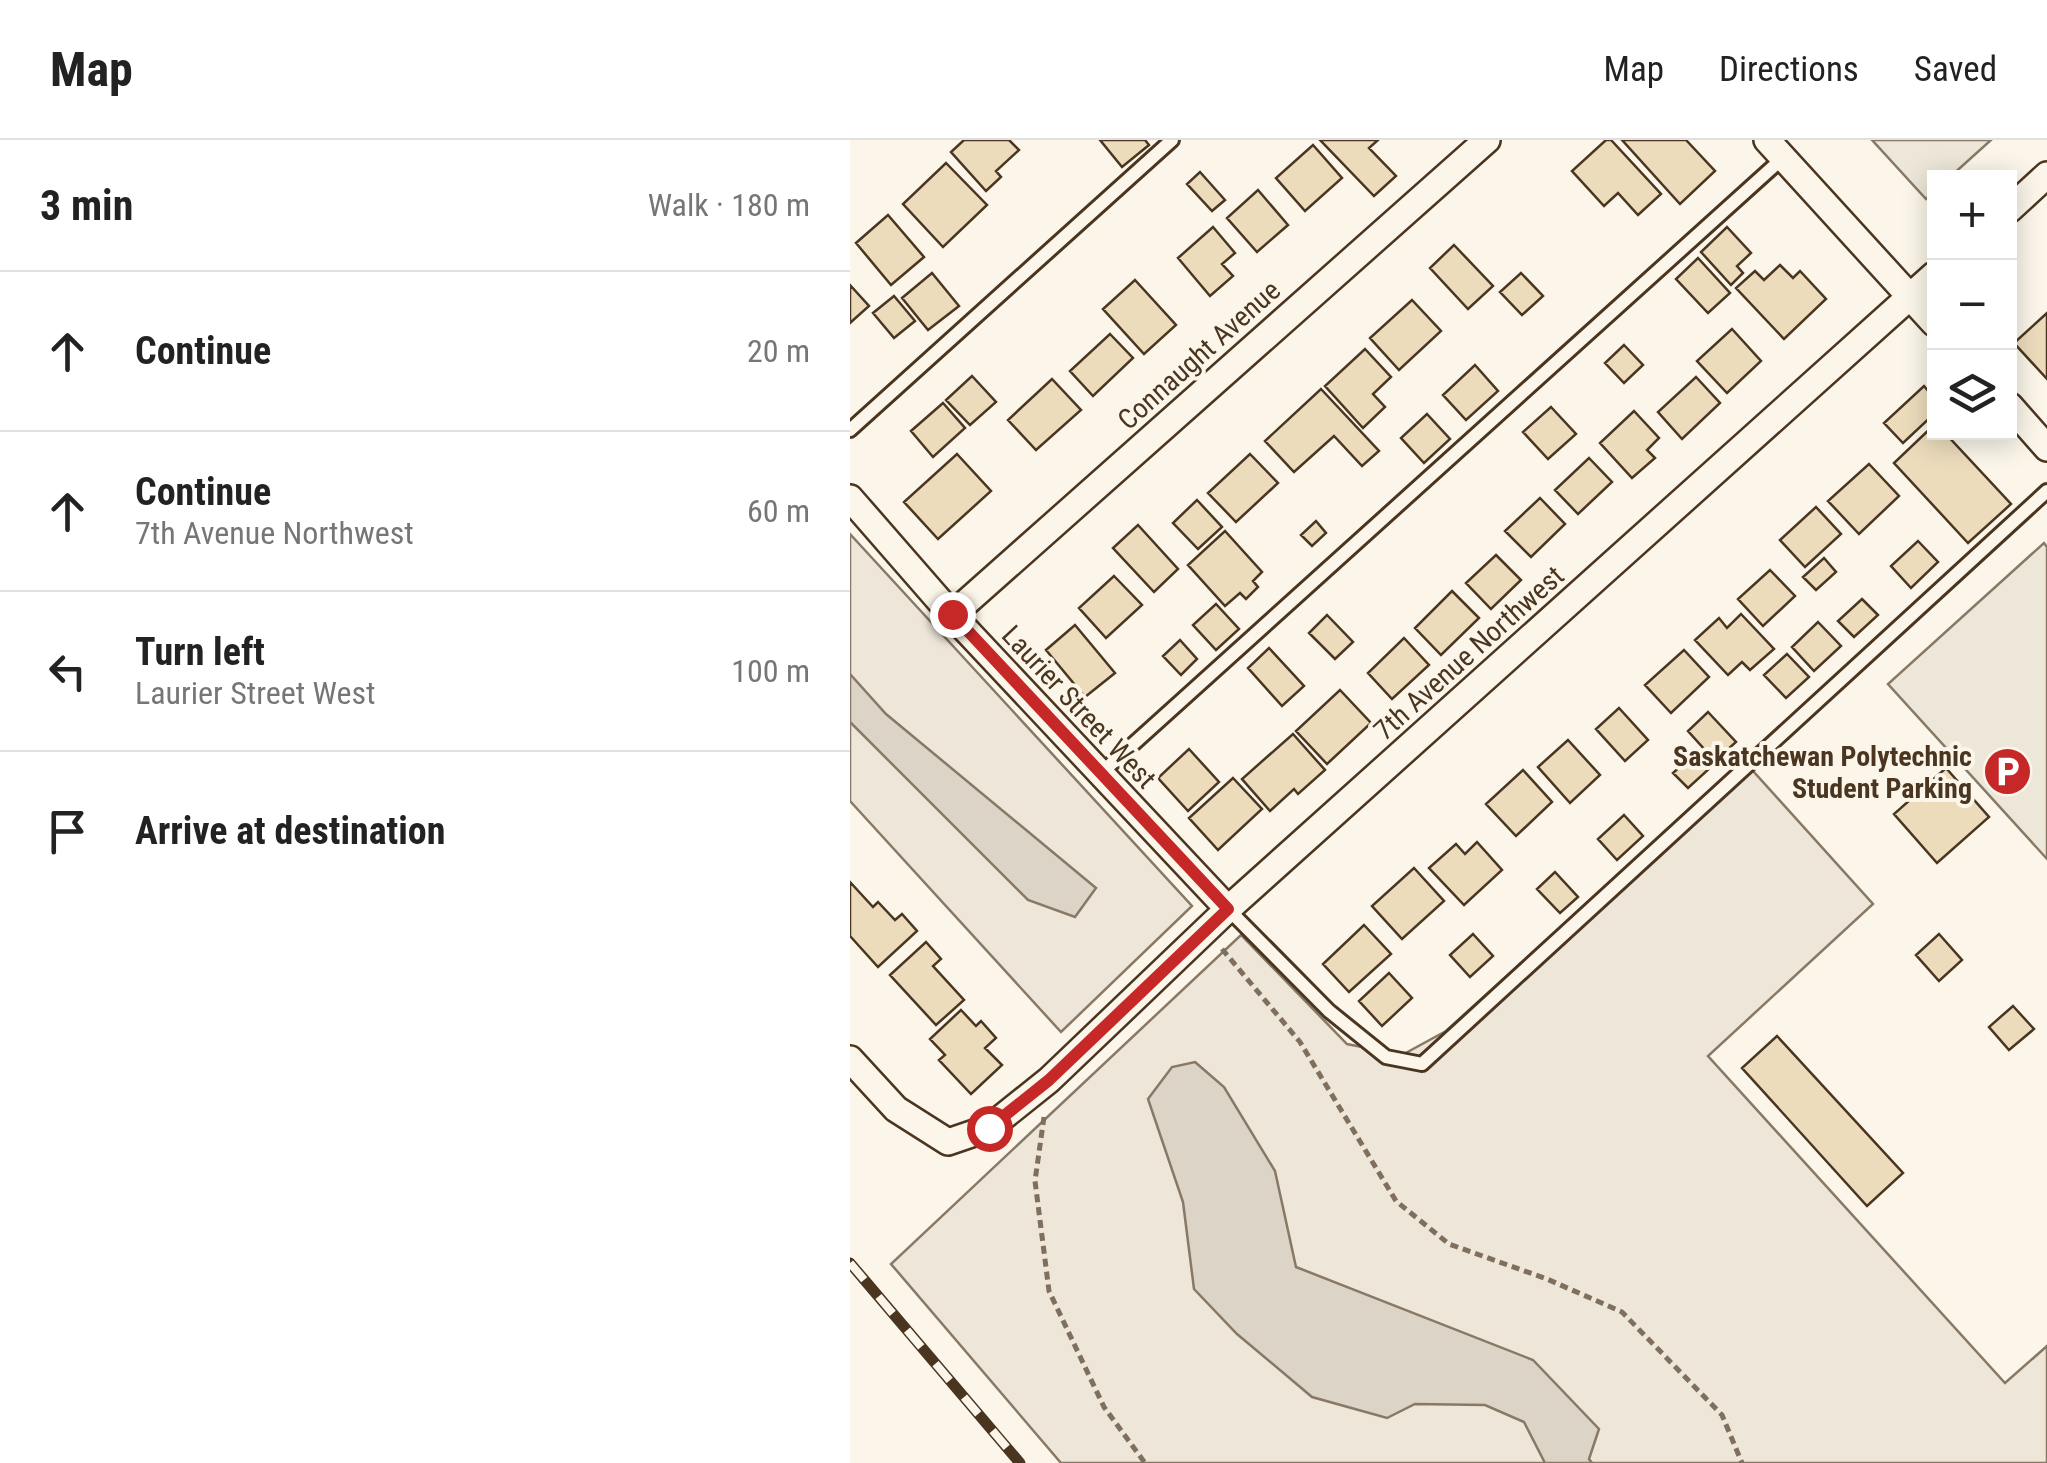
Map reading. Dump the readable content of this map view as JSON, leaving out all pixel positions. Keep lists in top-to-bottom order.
{
  "streets": {
    "street": ["Connaught Avenue", "7th Avenue Northwest", "Laurier Street West"]
  },
  "crossings": [
    ["Connaught Avenue", "Laurier Street West"],
    ["7th Avenue Northwest", "Laurier Street West"]
  ],
  "places": {
    "parking": ["Saskatchewan Polytechnic Student Parking"]
  },
  "page": {
    "header": "Map",
    "nav": ["Map", "Directions", "Saved"],
    "heading": ["3 min", "Walk · 180 m"],
    "map_buttons": ["+", "−"],
    "list": [
      ["Continue", "20 m"],
      ["Continue", "7th Avenue Northwest", "60 m"],
      ["Turn left", "Laurier Street West", "100 m"],
      "Arrive at destination"
    ]
  }
}
